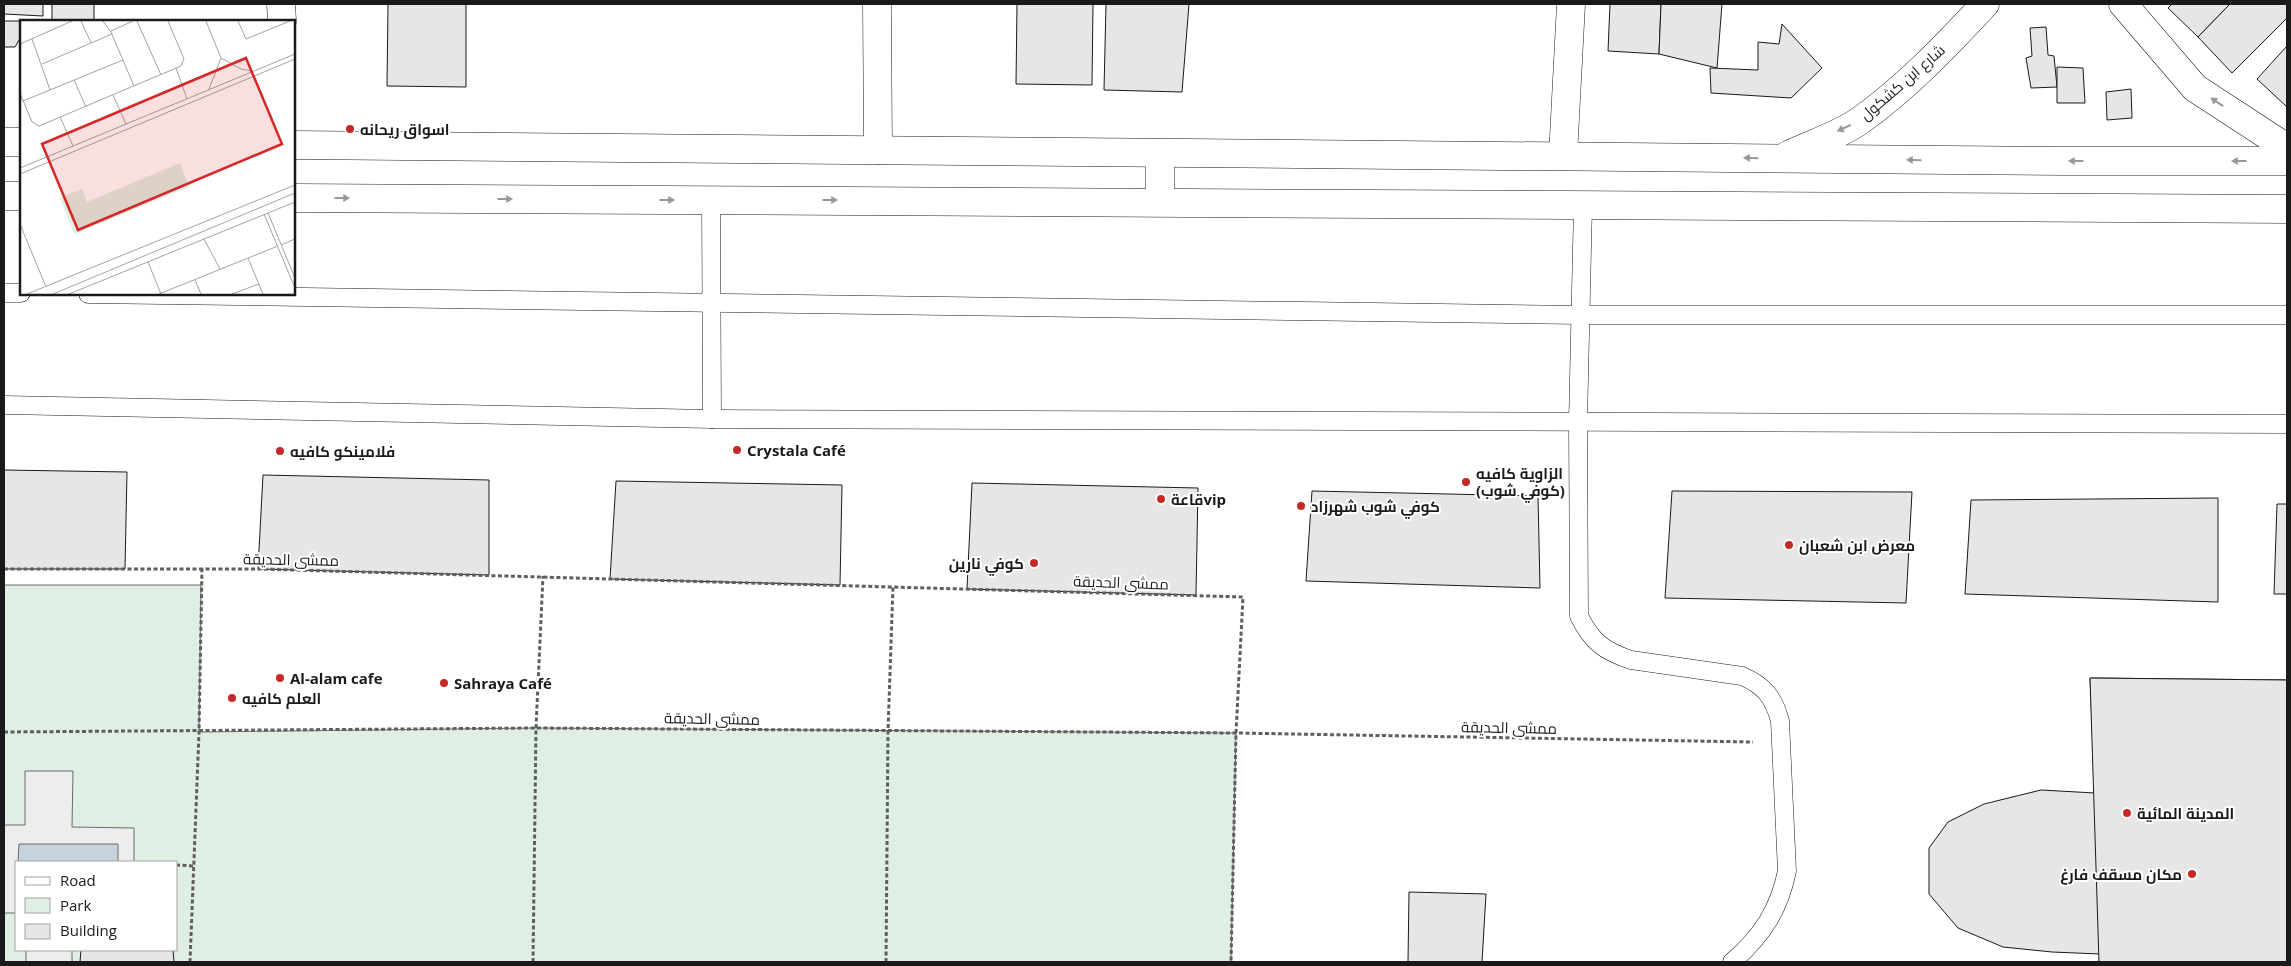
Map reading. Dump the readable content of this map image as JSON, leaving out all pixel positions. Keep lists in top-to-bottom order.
{
  "streets": {
    "street": ["شارع ابن كشكول"],
    "path": ["ممشى الحديقة"]
  },
  "one_way": ["شارع ابن كشكول"],
  "places": [
    "اسواق ريحانه",
    "Crystala Café",
    "فلامينكو كافيه",
    "الزاوية كافيه (كوفي شوب)",
    "قاعةvip",
    "كوفي شوب شهرزاد",
    "معرض ابن شعبان",
    "كوفي نارين",
    "Al-alam cafe",
    "Sahraya Café",
    "العلم كافيه",
    "المدينة المائية",
    "مكان مسقف فارغ"
  ],
  "legend": ["Road", "Park", "Building"]
}
